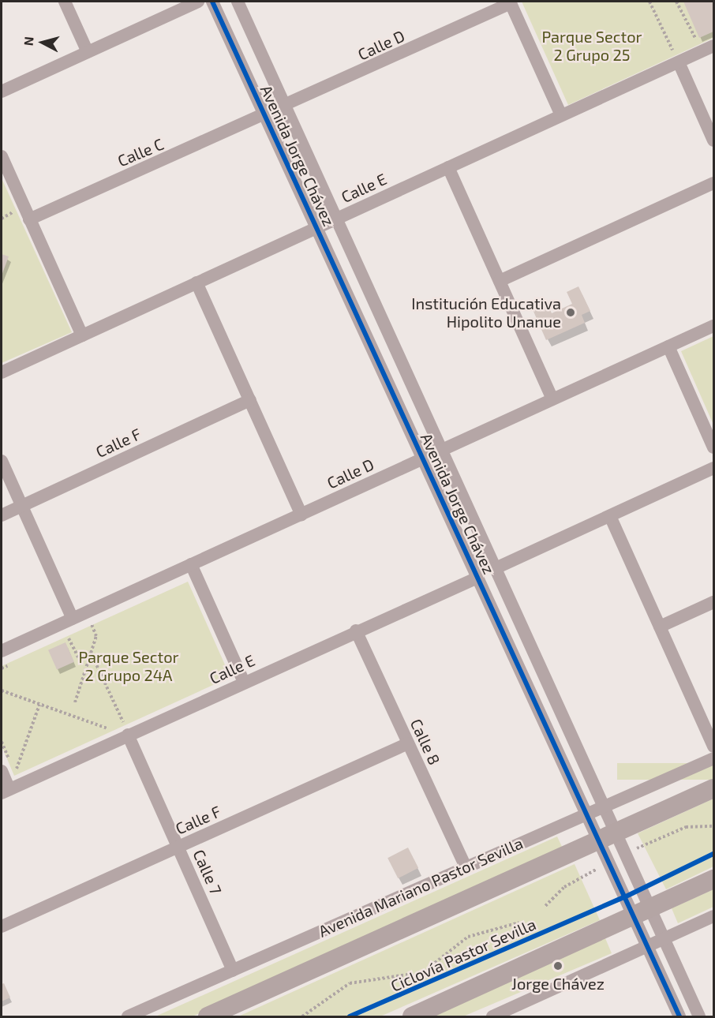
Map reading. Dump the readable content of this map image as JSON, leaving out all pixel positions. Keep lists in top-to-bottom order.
{
  "streets": {
    "main road": ["Avenida Mariano Pastor Sevilla"],
    "street": [
      "Calle D",
      "Calle C",
      "Avenida Jorge Chávez",
      "Calle E",
      "Calle F",
      "Calle 8",
      "Calle 7"
    ],
    "cycle path": ["Ciclovía Pastor Sevilla"]
  },
  "crossings": [
    ["Calle D", "Calle C"],
    ["Calle D", "Avenida Jorge Chávez"],
    ["Calle C", "Avenida Jorge Chávez"],
    ["Avenida Jorge Chávez", "Calle E"],
    ["Avenida Jorge Chávez", "Avenida Mariano Pastor Sevilla"],
    ["Calle E", "Calle 8"],
    ["Calle E", "Calle 7"],
    ["Calle F", "Calle 8"],
    ["Calle F", "Calle 7"],
    ["Calle 8", "Avenida Mariano Pastor Sevilla"],
    ["Calle 7", "Avenida Mariano Pastor Sevilla"]
  ],
  "parks": ["Parque Sector 2 Grupo 25", "Parque Sector 2 Grupo 24A"],
  "places": ["Institución Educativa Hipolito Unanue", "Jorge Chávez"],
  "north": "left"
}
